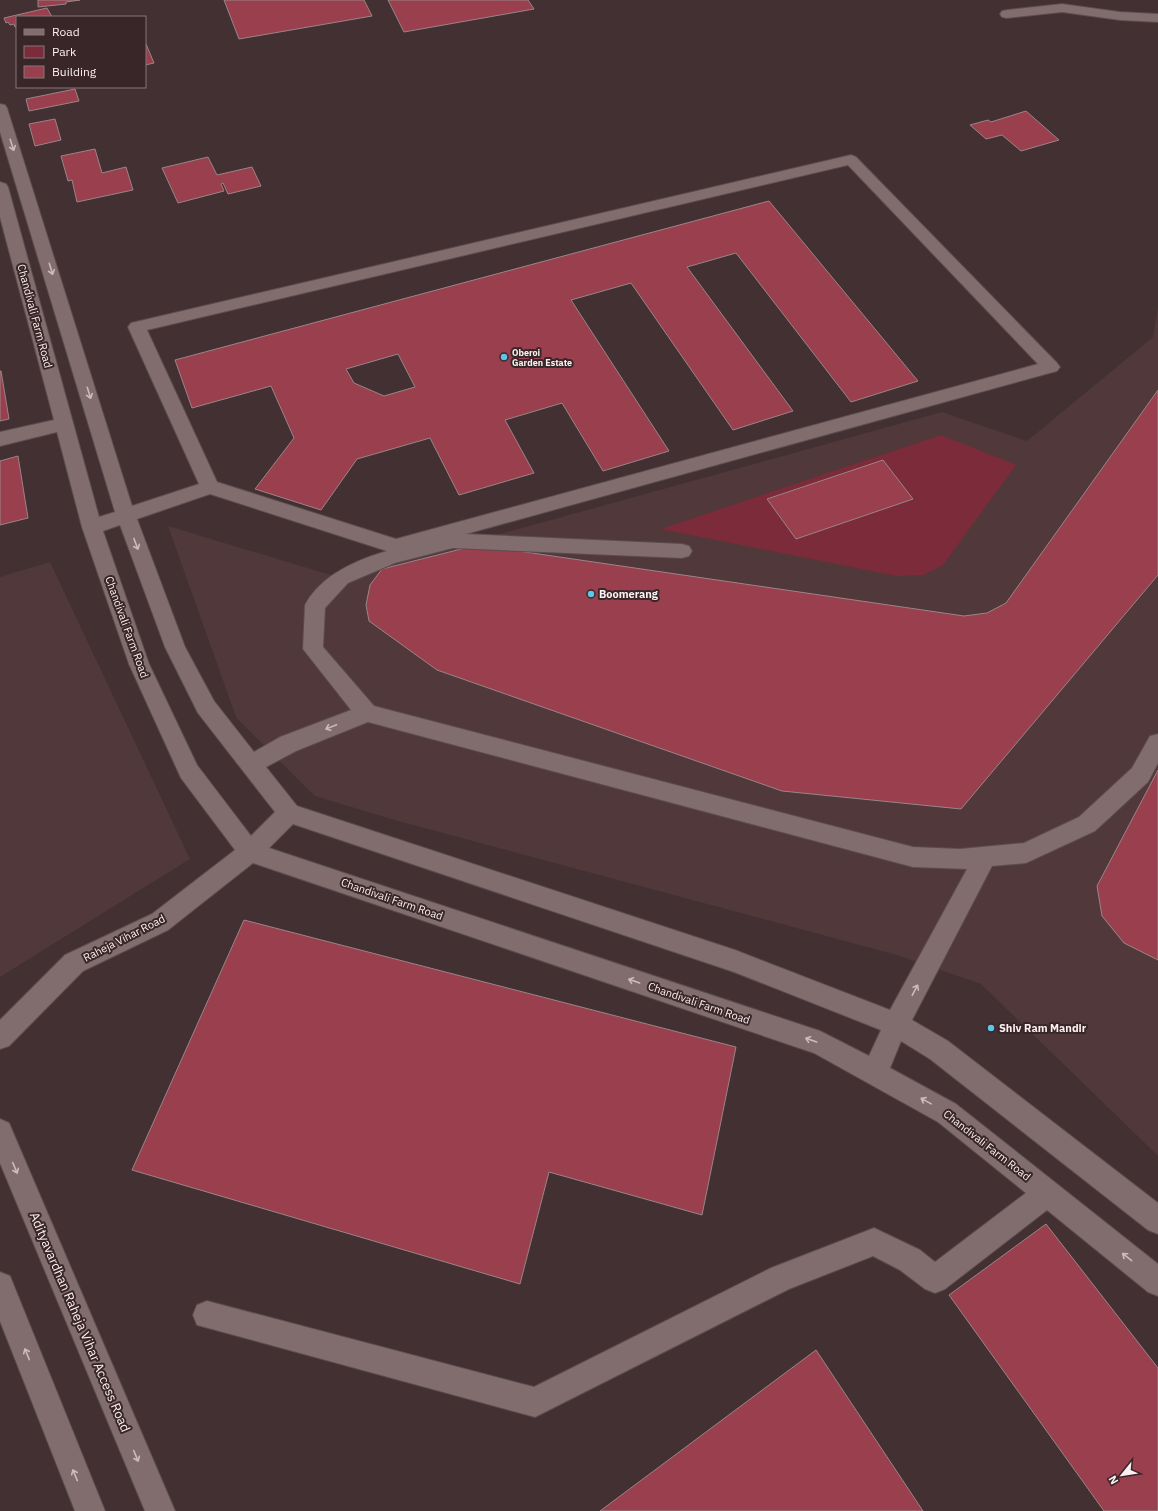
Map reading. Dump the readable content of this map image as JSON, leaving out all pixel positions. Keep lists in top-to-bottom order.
{
  "streets": {
    "street": ["Chandivali Farm Road", "Raheja Vihar Road", "Adityavardhan Raheja Vihar Access Road"]
  },
  "crossings": [
    ["Chandivali Farm Road", "Raheja Vihar Road"]
  ],
  "places": ["Oberoi Garden Estate", "Boomerang", "Shiv Ram Mandir"],
  "legend": ["Road", "Park", "Building"],
  "north": "bottom left"
}
